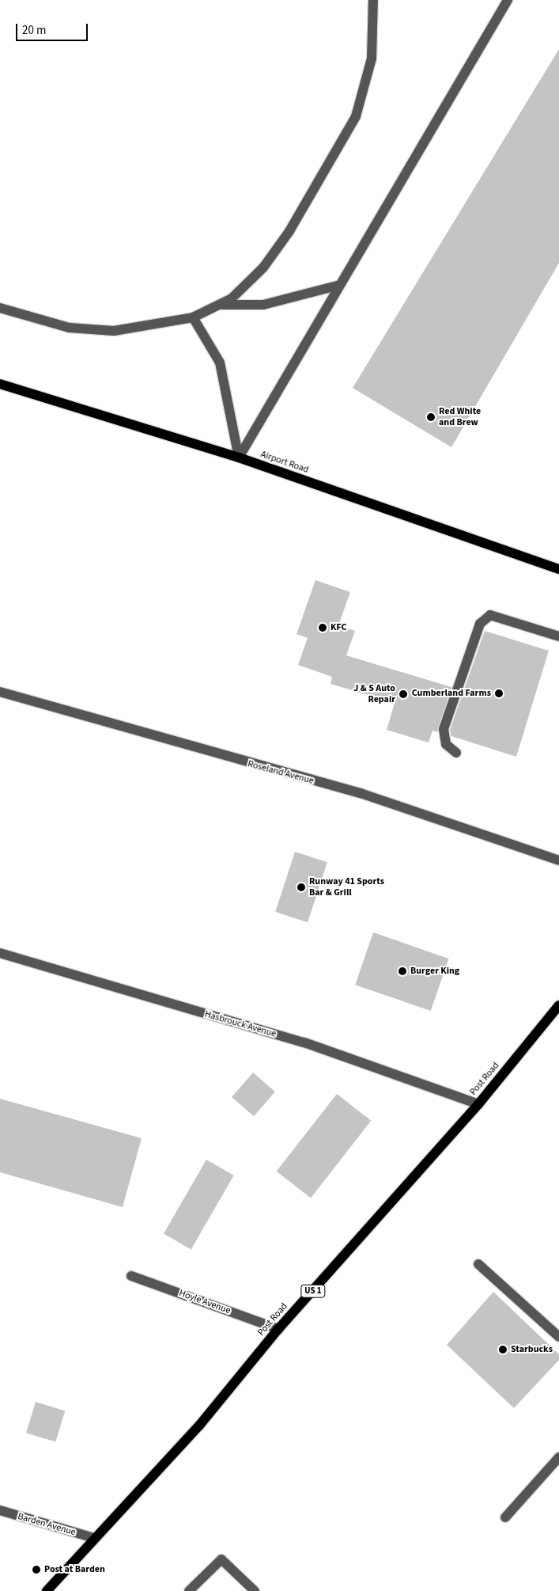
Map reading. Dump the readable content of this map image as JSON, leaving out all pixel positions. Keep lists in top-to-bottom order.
{
  "streets": {
    "main road": ["Airport Road", "Post Road", "US 1"],
    "street": [
      "Roseland Avenue",
      "Hasbrouck Avenue",
      "Hoyle Avenue",
      "Barden Avenue"
    ]
  },
  "crossings": [
    ["Hasbrouck Avenue", "Post Road"],
    ["Post Road", "Hoyle Avenue"],
    ["Post Road", "Barden Avenue"]
  ],
  "places": [
    "Red White and Brew",
    "KFC",
    "Cumberland Farms",
    "J & S Auto Repair",
    "Runway 41 Sports Bar & Grill",
    "Burger King",
    "Starbucks",
    "Post at Barden"
  ],
  "scale_bar": "20 m"
}
